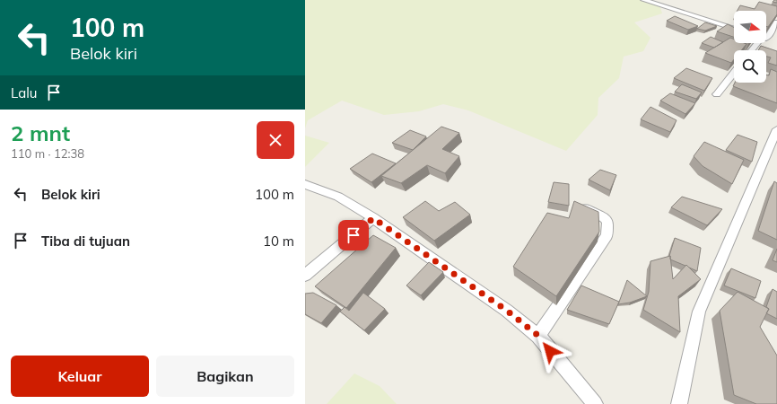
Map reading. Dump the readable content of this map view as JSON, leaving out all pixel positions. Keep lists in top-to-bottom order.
{
  "north": "right",
  "page": {
    "turn": ["100 m", "Belok kiri"],
    "then": "Lalu",
    "heading": ["2 mnt", "110 m · 12:38"],
    "list": [
      {
        "name": "Belok kiri",
        "value": "100 m"
      },
      {
        "name": "Tiba di tujuan",
        "value": "10 m"
      }
    ],
    "buttons": ["Keluar", "Bagikan"]
  }
}
